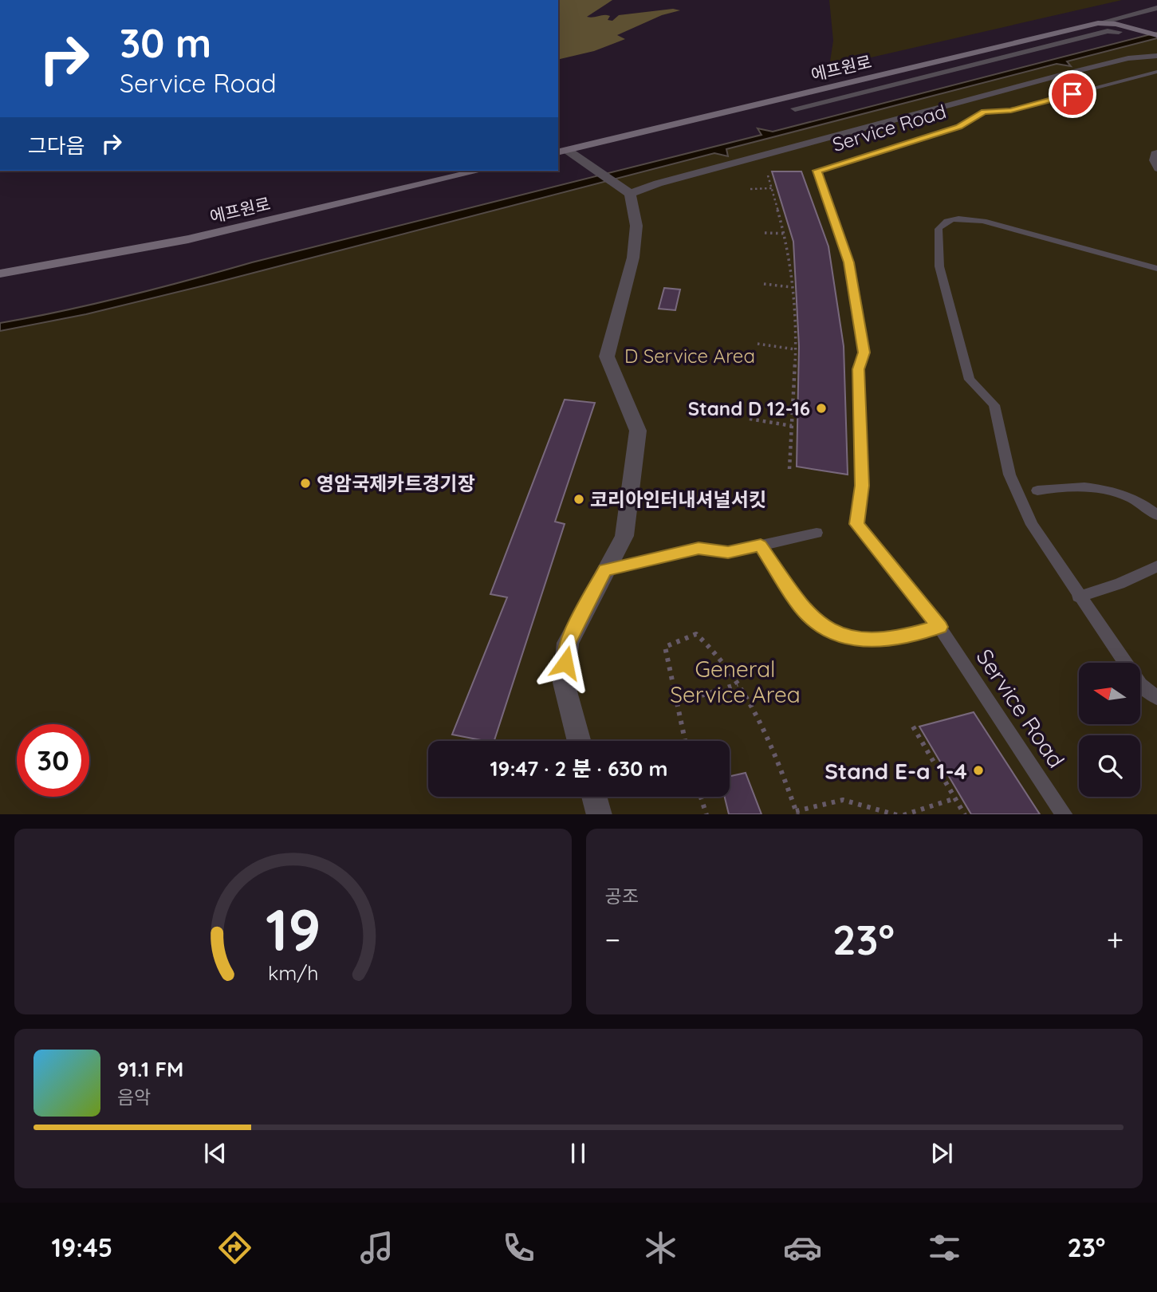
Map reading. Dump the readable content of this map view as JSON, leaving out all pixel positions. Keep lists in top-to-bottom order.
{
  "streets": {
    "street": ["에프원로"],
    "lane": ["Service Road"]
  },
  "parks": ["D Service Area", "General Service Area"],
  "places": [
    "Stand D 12-16",
    "영암국제카트경기장",
    "코리아인터내셔널서킷",
    "Stand E-a 1-4"
  ],
  "north": "left",
  "page": {
    "turn": ["30 m", "Service Road"],
    "then": "그다음",
    "limit": "30",
    "trip": "19:47 · 2 분 · 630 m",
    "tile": "공조",
    "heat": ["−", "23°", "+"],
    "song": ["91.1 FM", "음악"],
    "tabs": ["19:45", "23°"],
    "gauge": ["19", "km/h"]
  }
}
